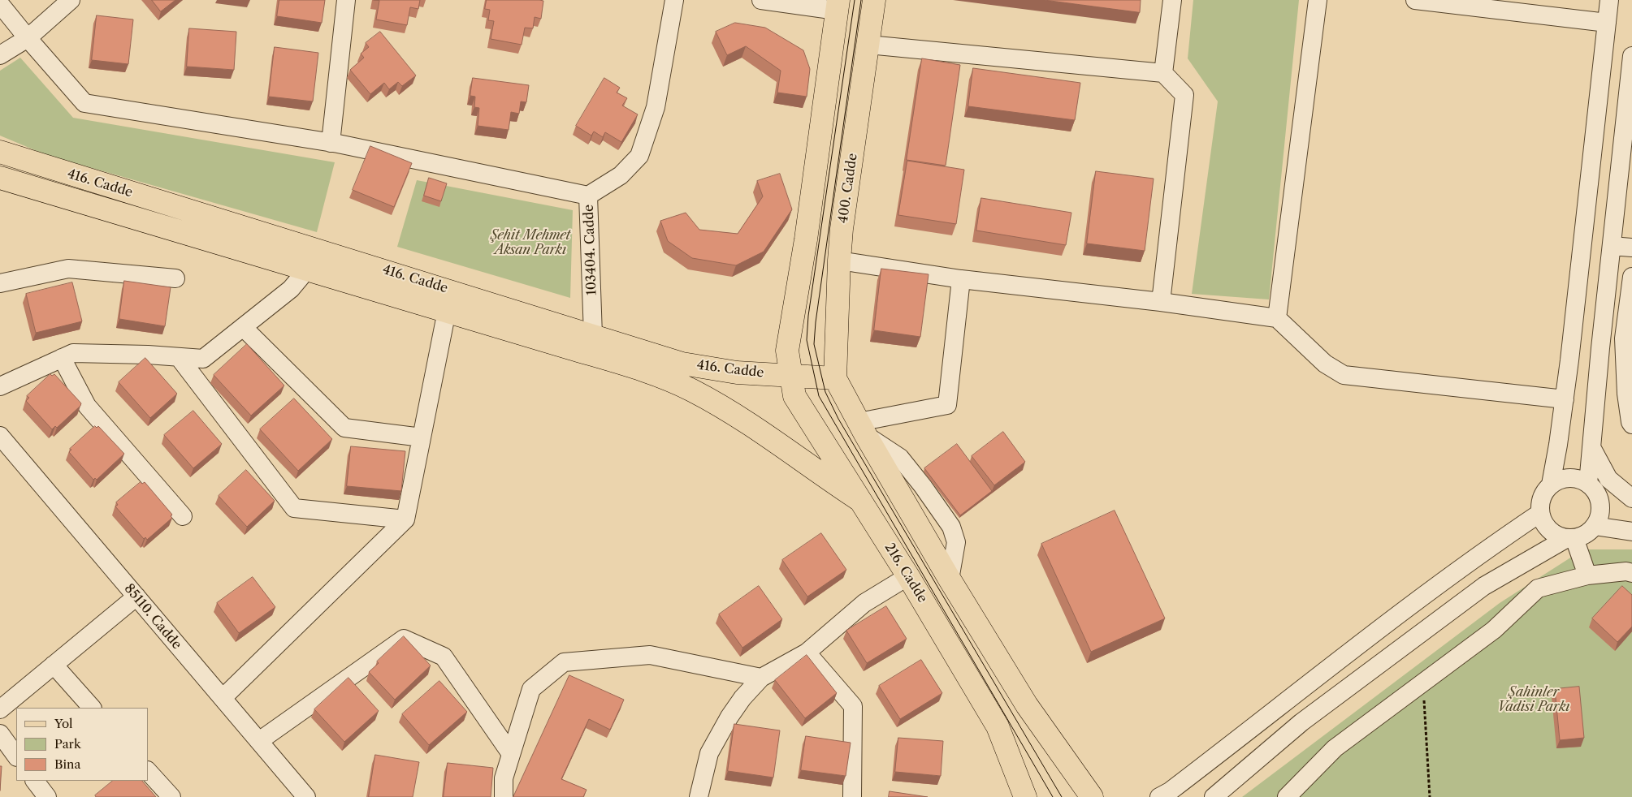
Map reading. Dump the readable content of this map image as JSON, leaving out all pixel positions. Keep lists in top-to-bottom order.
{
  "streets": {
    "main road": ["416. Cadde", "400. Cadde", "216. Cadde"],
    "street": ["103404. Cadde", "85110. Cadde"]
  },
  "crossings": [
    ["416. Cadde", "400. Cadde"],
    ["416. Cadde", "103404. Cadde"],
    ["416. Cadde", "216. Cadde"]
  ],
  "parks": ["Şehit Mehmet Aksan Parkı", "Şahinler Vadisi Parkı"],
  "legend": ["Yol", "Park", "Bina"]
}
